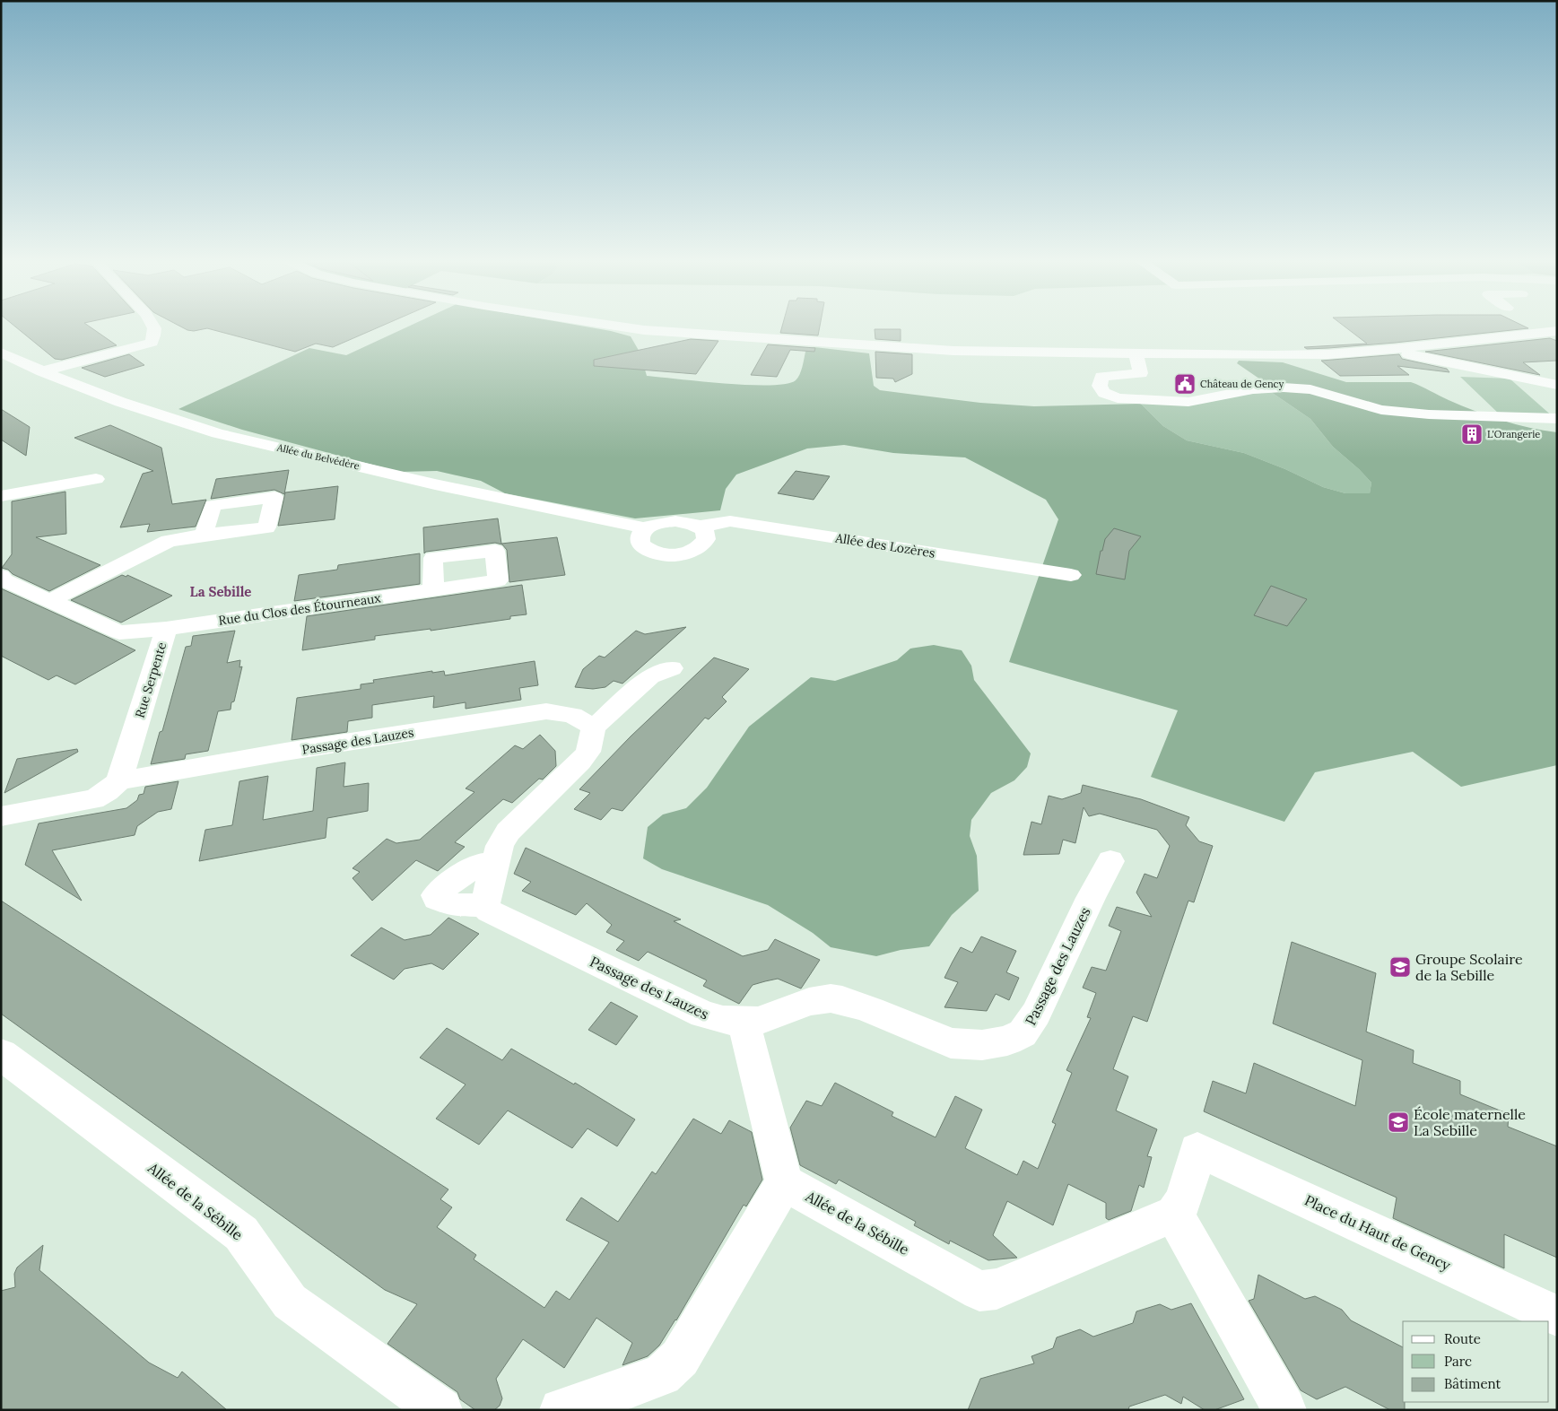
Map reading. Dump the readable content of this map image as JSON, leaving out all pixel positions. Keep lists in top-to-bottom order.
{
  "streets": {
    "street": [
      "Allée du Belvédère",
      "Allée des Lozères",
      "Rue du Clos des Étourneaux",
      "Rue Serpente",
      "Passage des Lauzes",
      "Allée de la Sébille",
      "Place du Haut de Gency"
    ]
  },
  "crossings": [
    ["Rue du Clos des Étourneaux", "Rue Serpente"],
    ["Rue Serpente", "Passage des Lauzes"],
    ["Allée de la Sébille", "Place du Haut de Gency"]
  ],
  "districts": ["La Sebille"],
  "places": {
    "public building": ["Château de Gency"],
    "building": ["L'Orangerie"],
    "school or university": ["Groupe Scolaire de la Sebille", "École maternelle La Sebille"]
  },
  "legend": ["Route", "Parc", "Bâtiment"]
}
